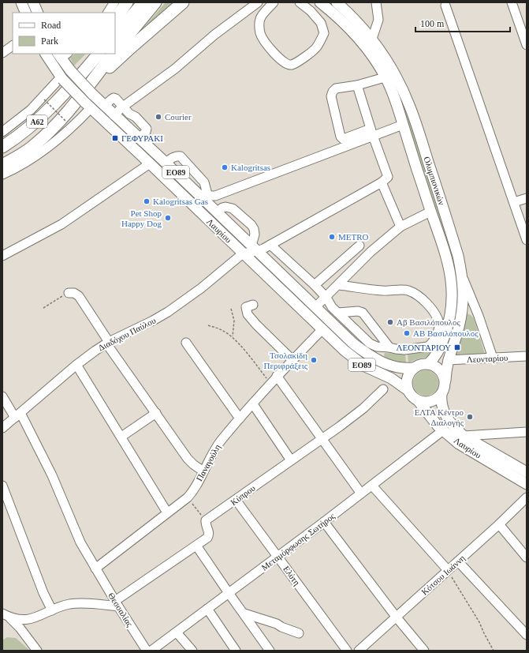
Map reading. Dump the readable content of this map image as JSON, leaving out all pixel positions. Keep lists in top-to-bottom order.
{
  "streets": {
    "highway": ["Α62"],
    "main road": ["ΕΟ89", "Ολυμπιονικών", "Λαυρίου"],
    "street": [
      "Διαδόχου Παύλου",
      "Λεονταρίου",
      "Παναγούλη",
      "Κύπρου",
      "Μεταμόρφωσης Σωτήρος",
      "Κότσου Ιωάννη",
      "Ελύτη",
      "Θεσσαλίας"
    ]
  },
  "crossings": [
    ["Ολυμπιονικών", "Λαυρίου"],
    ["Ολυμπιονικών", "Λεονταρίου"],
    ["Λαυρίου", "Διαδόχου Παύλου"],
    ["Λαυρίου", "Παναγούλη"],
    ["Λαυρίου", "Μεταμόρφωσης Σωτήρος"],
    ["Διαδόχου Παύλου", "Θεσσαλίας"],
    ["Παναγούλη", "Θεσσαλίας"],
    ["Κύπρου", "Ελύτη"],
    ["Μεταμόρφωσης Σωτήρος", "Ελύτη"]
  ],
  "places": {
    "other": [
      "Courier",
      "Kalogritsas",
      "Kalogritsas Gas",
      "Pet Shop Happy Dog",
      "METRO",
      "Αβ Βασιλόπουλος",
      "ΑΒ Βασιλόπουλος",
      "Τσολακίδη Περιφράξεις",
      "ΕΛΤΑ Κέντρο Διαλογής"
    ],
    "transit": ["ΓΕΦΥΡΑΚΙ", "ΛΕΟΝΤΑΡΙΟΥ"]
  },
  "legend": ["Road", "Park"],
  "scale_bar": "100 m"
}
